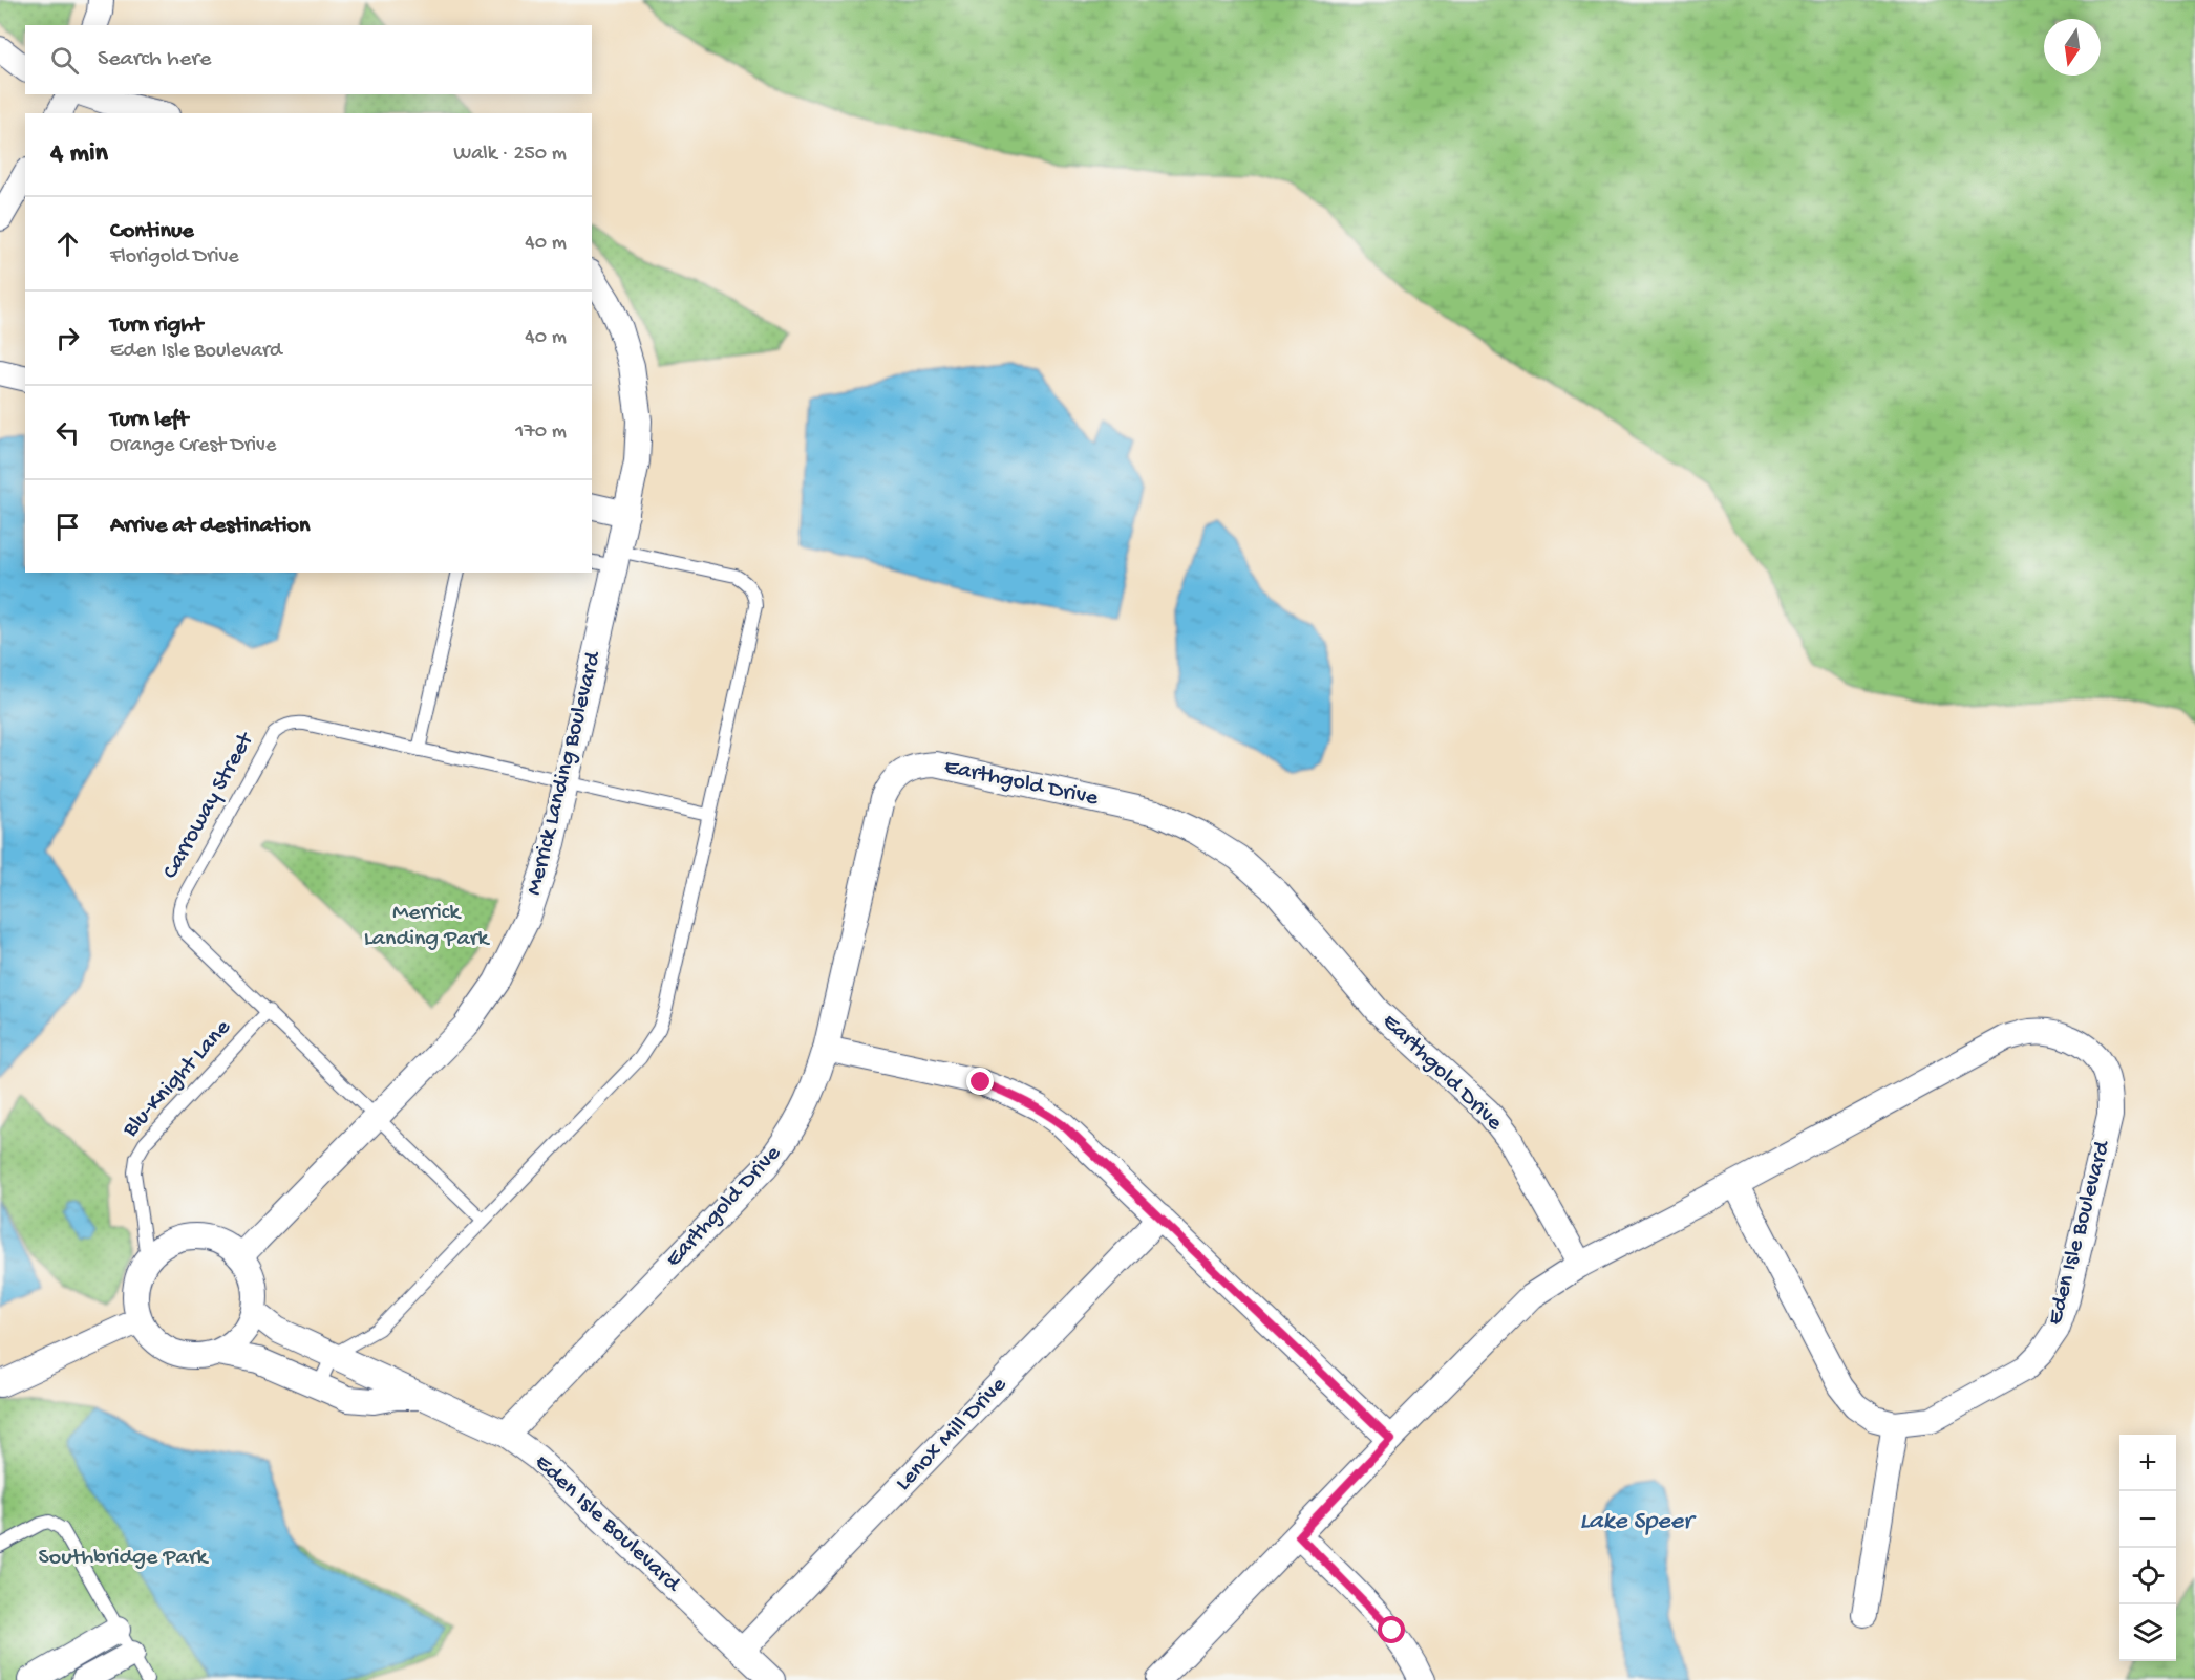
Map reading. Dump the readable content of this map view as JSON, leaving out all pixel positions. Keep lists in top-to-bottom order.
{
  "streets": {
    "street": [
      "Merrick Landing Boulevard",
      "Earthgold Drive",
      "Eden Isle Boulevard",
      "Lenox Mill Drive"
    ],
    "lane": ["Carroway Street", "Blu-Knight Lane"]
  },
  "crossings": [
    ["Merrick Landing Boulevard", "Carroway Street"],
    ["Merrick Landing Boulevard", "Blu-Knight Lane"],
    ["Merrick Landing Boulevard", "Eden Isle Boulevard"],
    ["Earthgold Drive", "Eden Isle Boulevard"],
    ["Carroway Street", "Blu-Knight Lane"],
    ["Blu-Knight Lane", "Eden Isle Boulevard"],
    ["Eden Isle Boulevard", "Lenox Mill Drive"]
  ],
  "water": ["Lake Speer"],
  "parks": ["Merrick Landing Park", "Southbridge Park"],
  "north": "bottom",
  "page": {
    "search": "Search here",
    "heading": ["4 min", "Walk · 250 m"],
    "list": [
      ["Continue", "Florigold Drive", "40 m"],
      ["Turn right", "Eden Isle Boulevard", "40 m"],
      ["Turn left", "Orange Crest Drive", "170 m"],
      "Arrive at destination"
    ],
    "map_buttons": ["+", "−"]
  }
}
